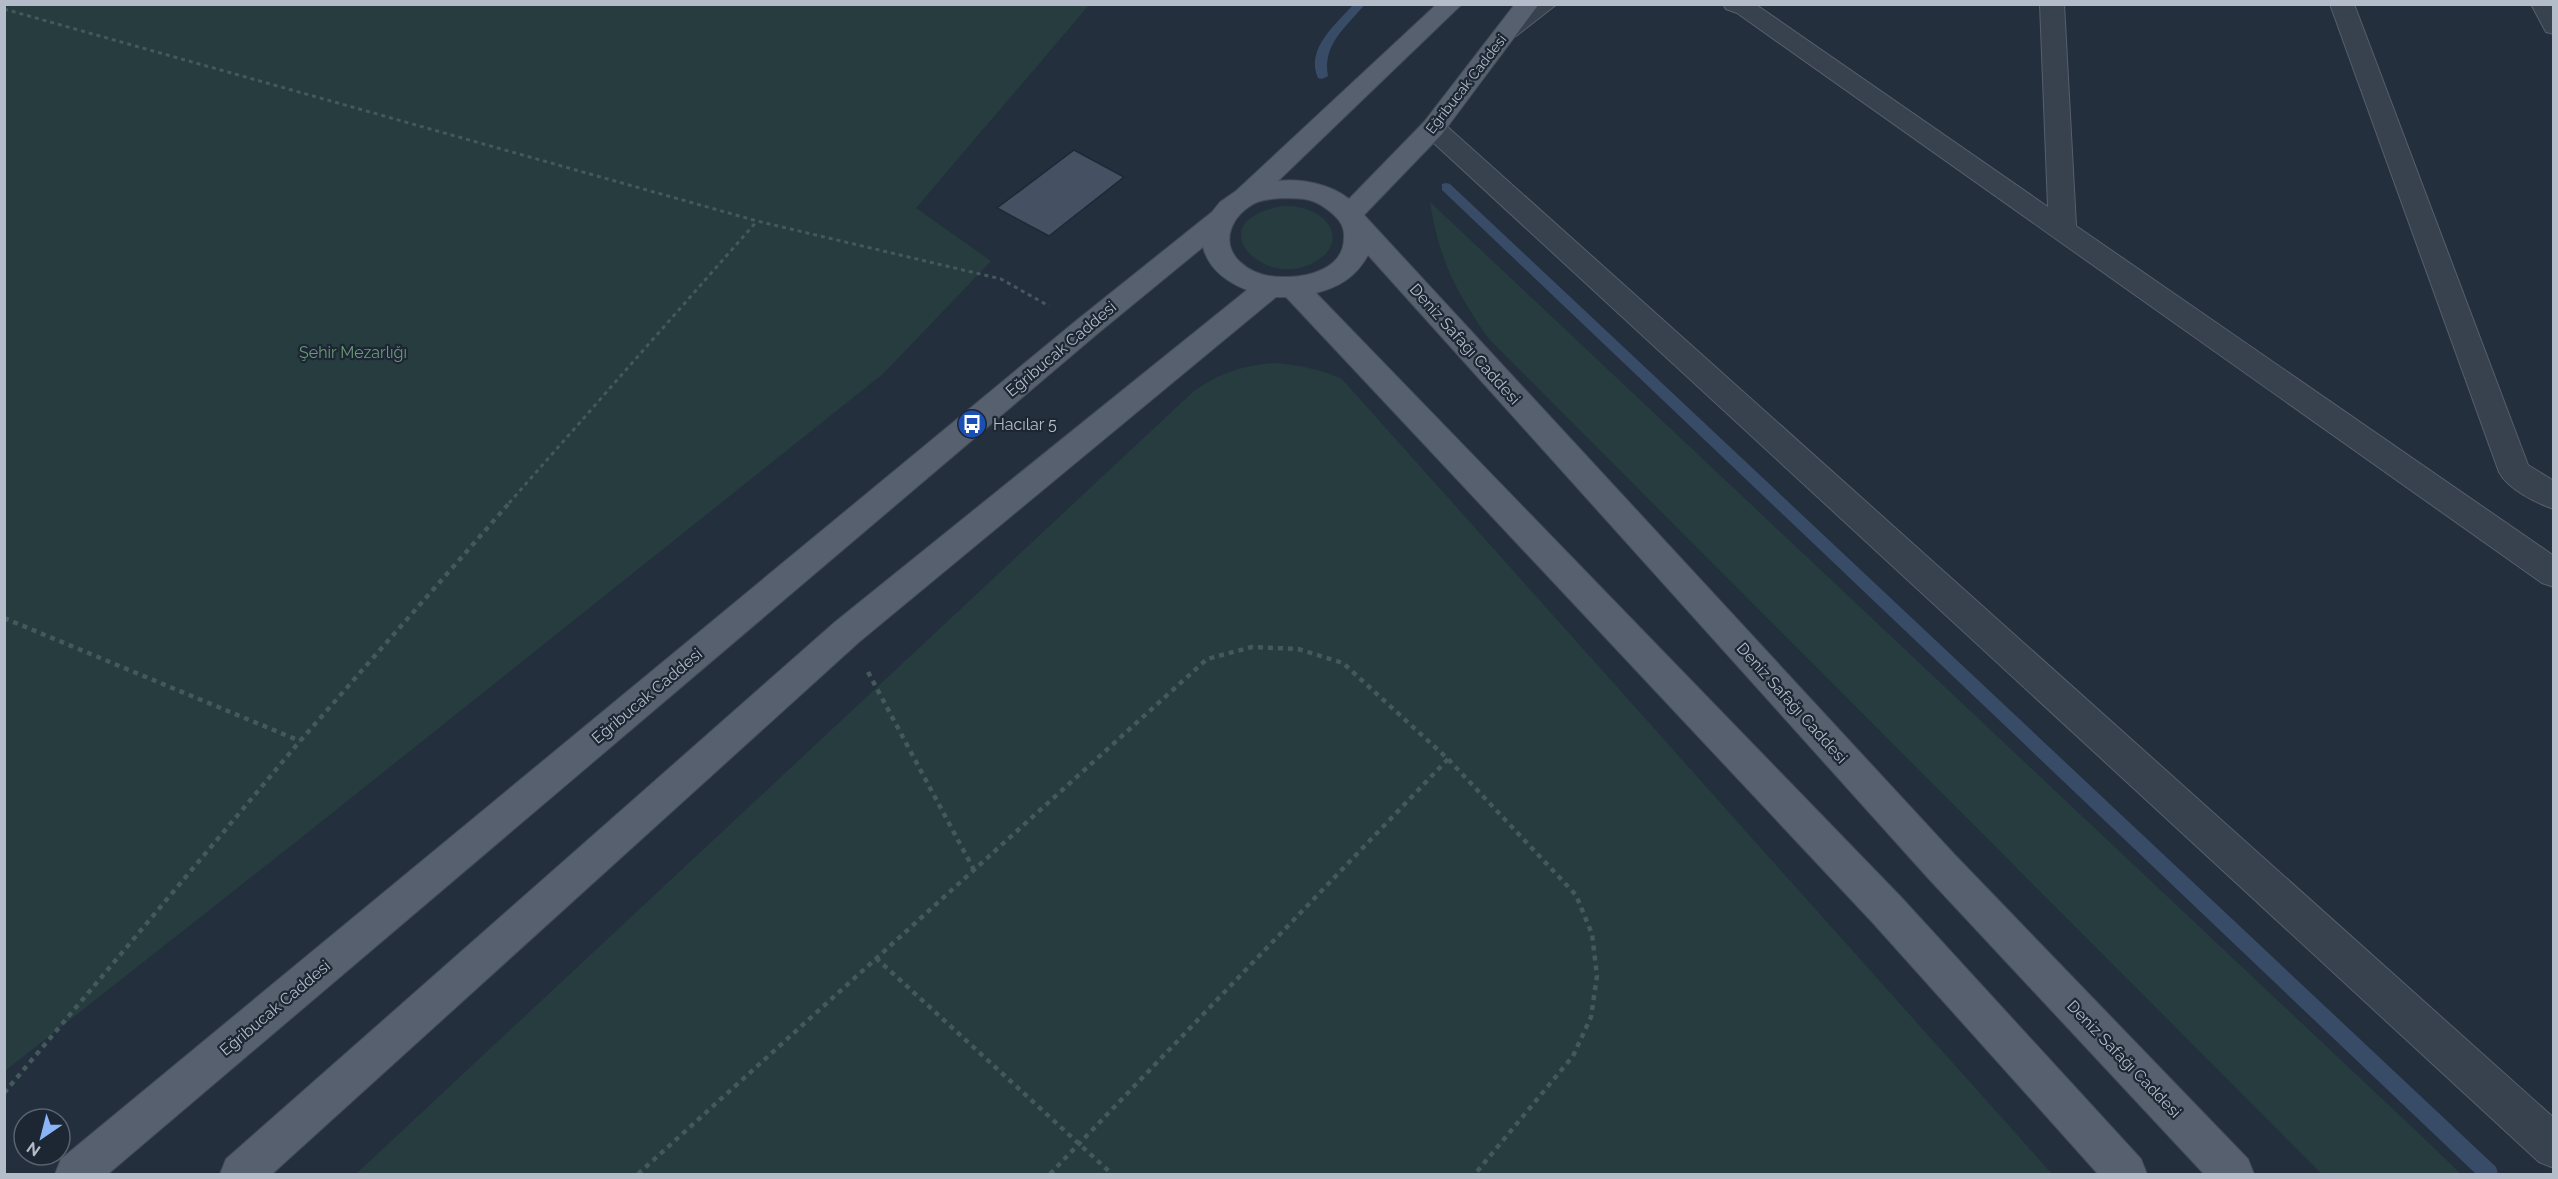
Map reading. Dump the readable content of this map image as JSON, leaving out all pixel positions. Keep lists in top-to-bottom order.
{
  "streets": {
    "main road": ["Eğribucak Caddesi", "Deniz Safağı Caddesi"]
  },
  "crossings": [
    ["Eğribucak Caddesi", "Deniz Safağı Caddesi"]
  ],
  "parks": ["Şehir Mezarlığı"],
  "places": {
    "bus stop": ["Hacılar 5"]
  },
  "north": "bottom left"
}
